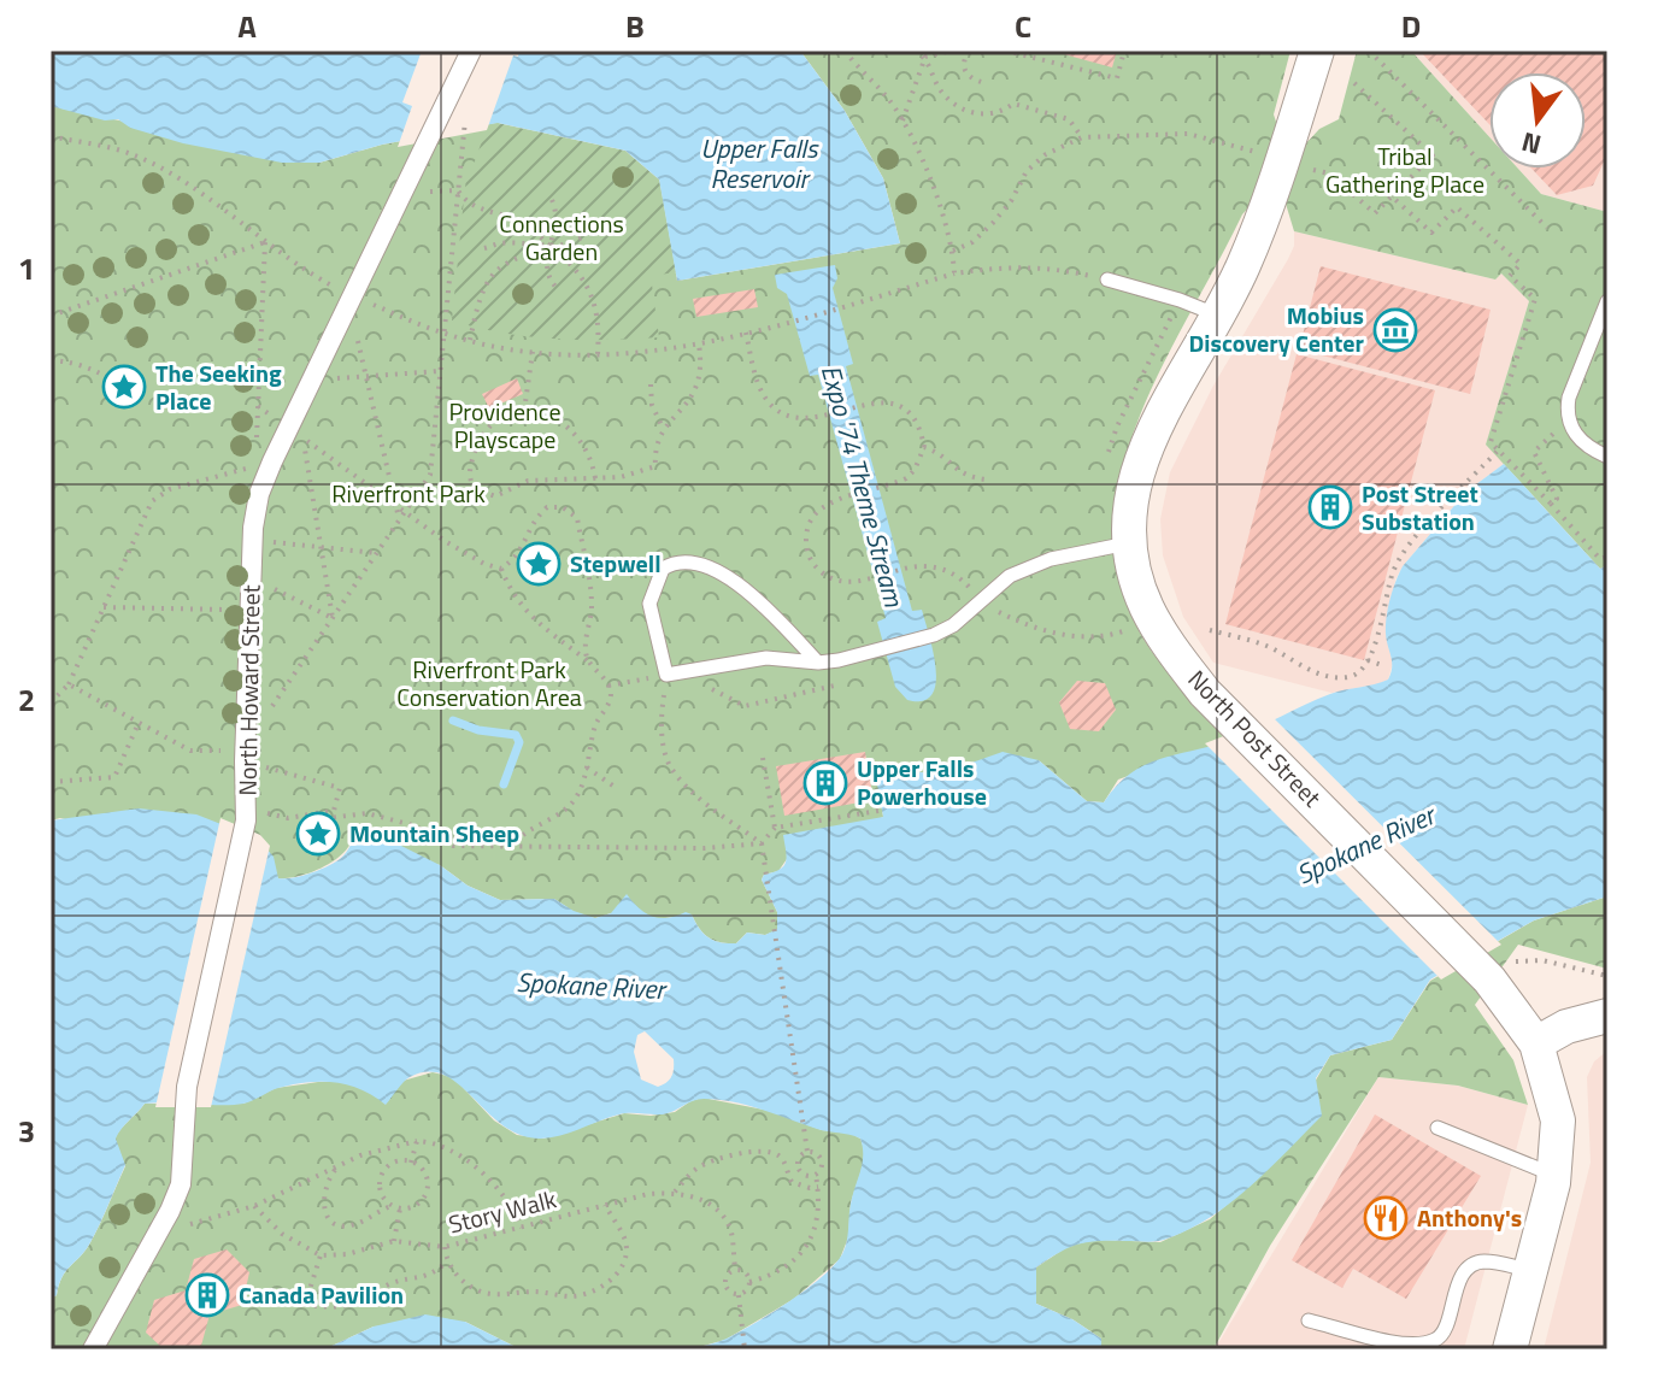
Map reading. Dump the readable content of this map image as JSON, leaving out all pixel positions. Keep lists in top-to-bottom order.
{
  "streets": {
    "street": ["North Howard Street", "North Post Street"],
    "path": ["Story Walk"]
  },
  "water": ["Upper Falls Reservoir", "Expo '74 Theme Stream", "Spokane River"],
  "parks": [
    "Tribal Gathering Place",
    "Connections Garden",
    "Providence Playscape",
    "Riverfront Park",
    "Riverfront Park Conservation Area"
  ],
  "places": {
    "museum": ["Mobius Discovery Center"],
    "place": ["The Seeking Place", "Stepwell", "Mountain Sheep"],
    "building": ["Post Street Substation", "Upper Falls Powerhouse", "Canada Pavilion"],
    "restaurant": ["Anthony's"]
  },
  "north": "bottom",
  "grid": {
    "columns": [
      "A",
      "B",
      "C",
      "D"
    ],
    "rows": ["1", "2", "3"]
  }
}
